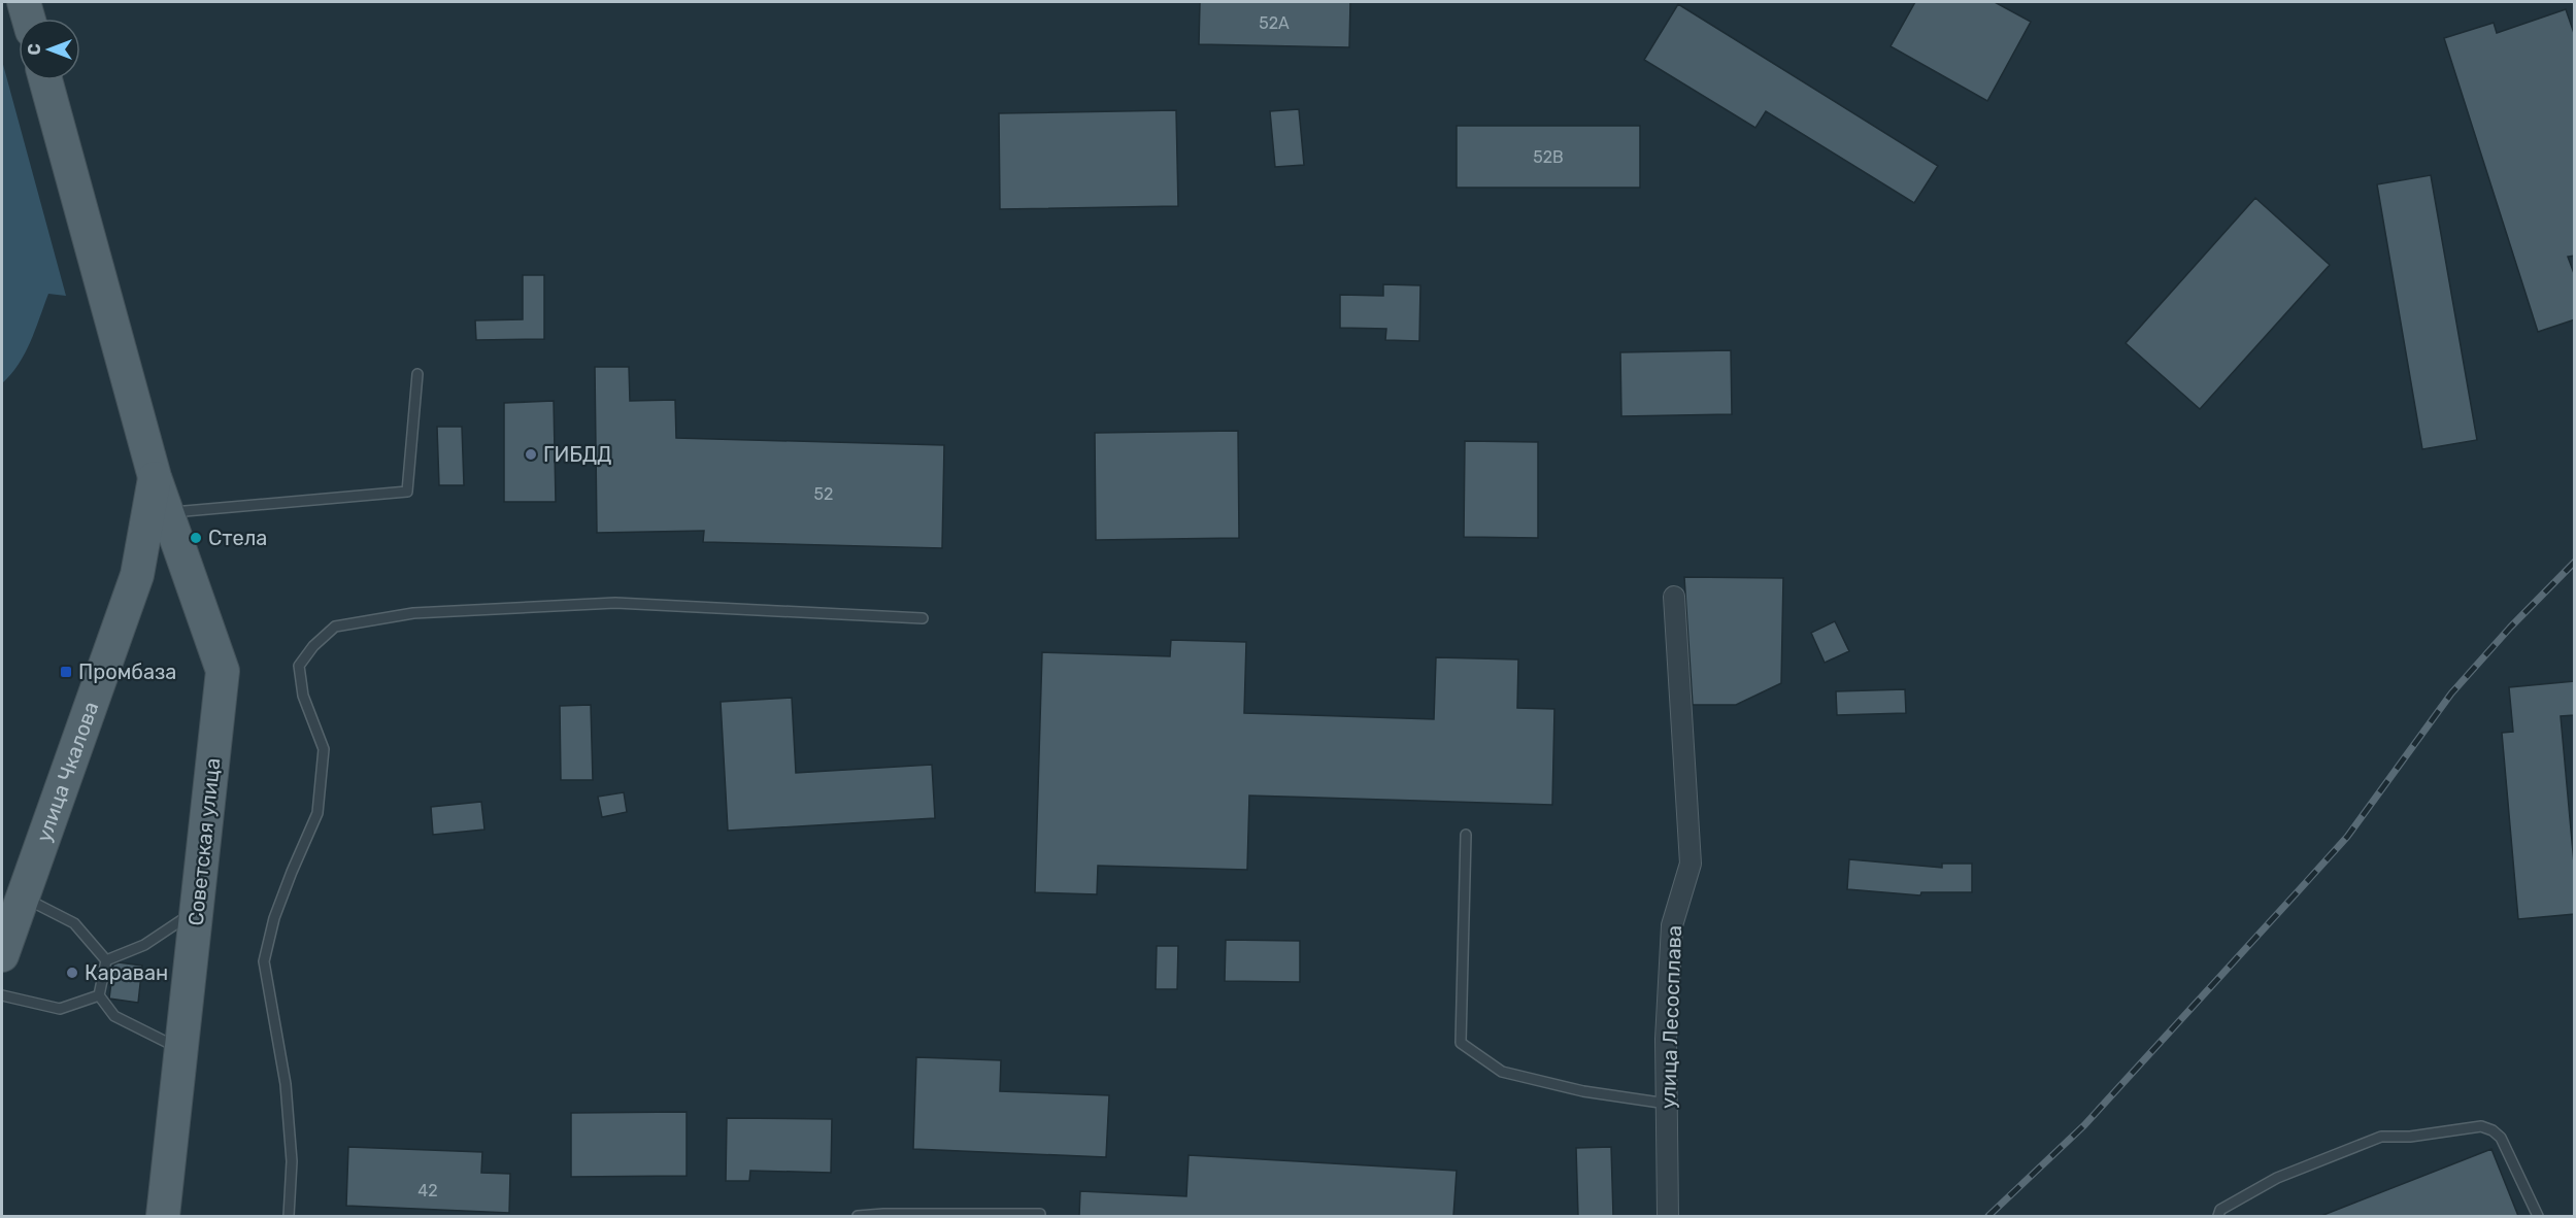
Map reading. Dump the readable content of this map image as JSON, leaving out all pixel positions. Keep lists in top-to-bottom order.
{
  "streets": {
    "main road": ["улица Чкалова", "Советская улица"],
    "street": ["улица Лесосплава"]
  },
  "crossings": [
    ["улица Чкалова", "Советская улица"]
  ],
  "places": {
    "other": ["ГИБДД", "Стела", "Караван"],
    "transit": ["Промбаза"]
  },
  "house_numbers": [
    "52А",
    "52В",
    "52",
    "42"
  ],
  "north": "left"
}
